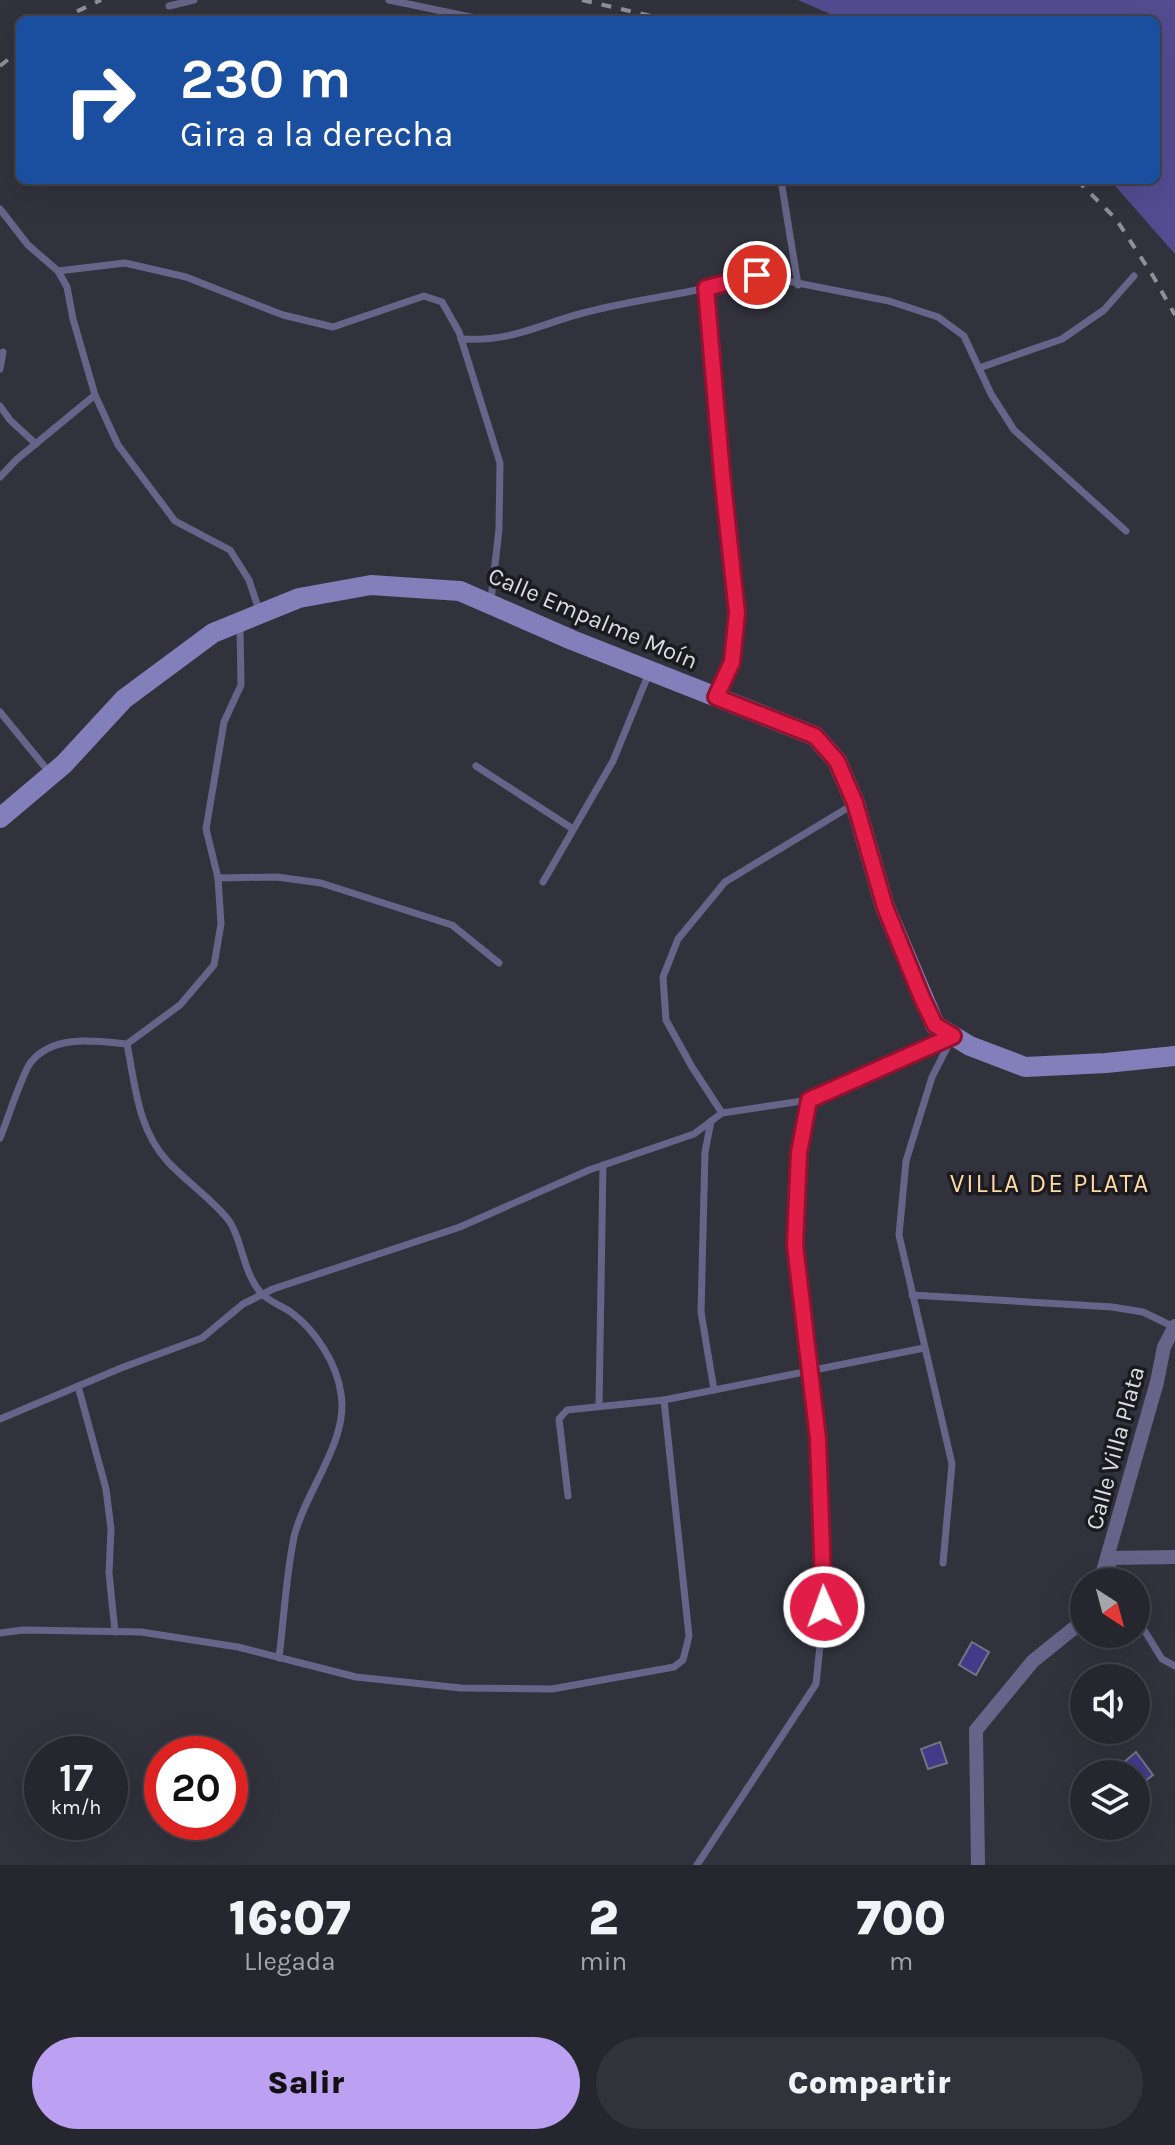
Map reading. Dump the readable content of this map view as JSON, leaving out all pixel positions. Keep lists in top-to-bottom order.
{
  "streets": {
    "street": ["Calle Empalme Moín", "Calle Villa Plata"]
  },
  "districts": ["VILLA DE PLATA"],
  "north": "bottom right",
  "page": {
    "turn": ["230 m", "Gira a la derecha"],
    "speed": "17 km/h",
    "limit": "20",
    "eta": [
      "16:07",
      "Llegada",
      "2",
      "min",
      "700",
      "m"
    ],
    "buttons": ["Salir", "Compartir"]
  }
}
